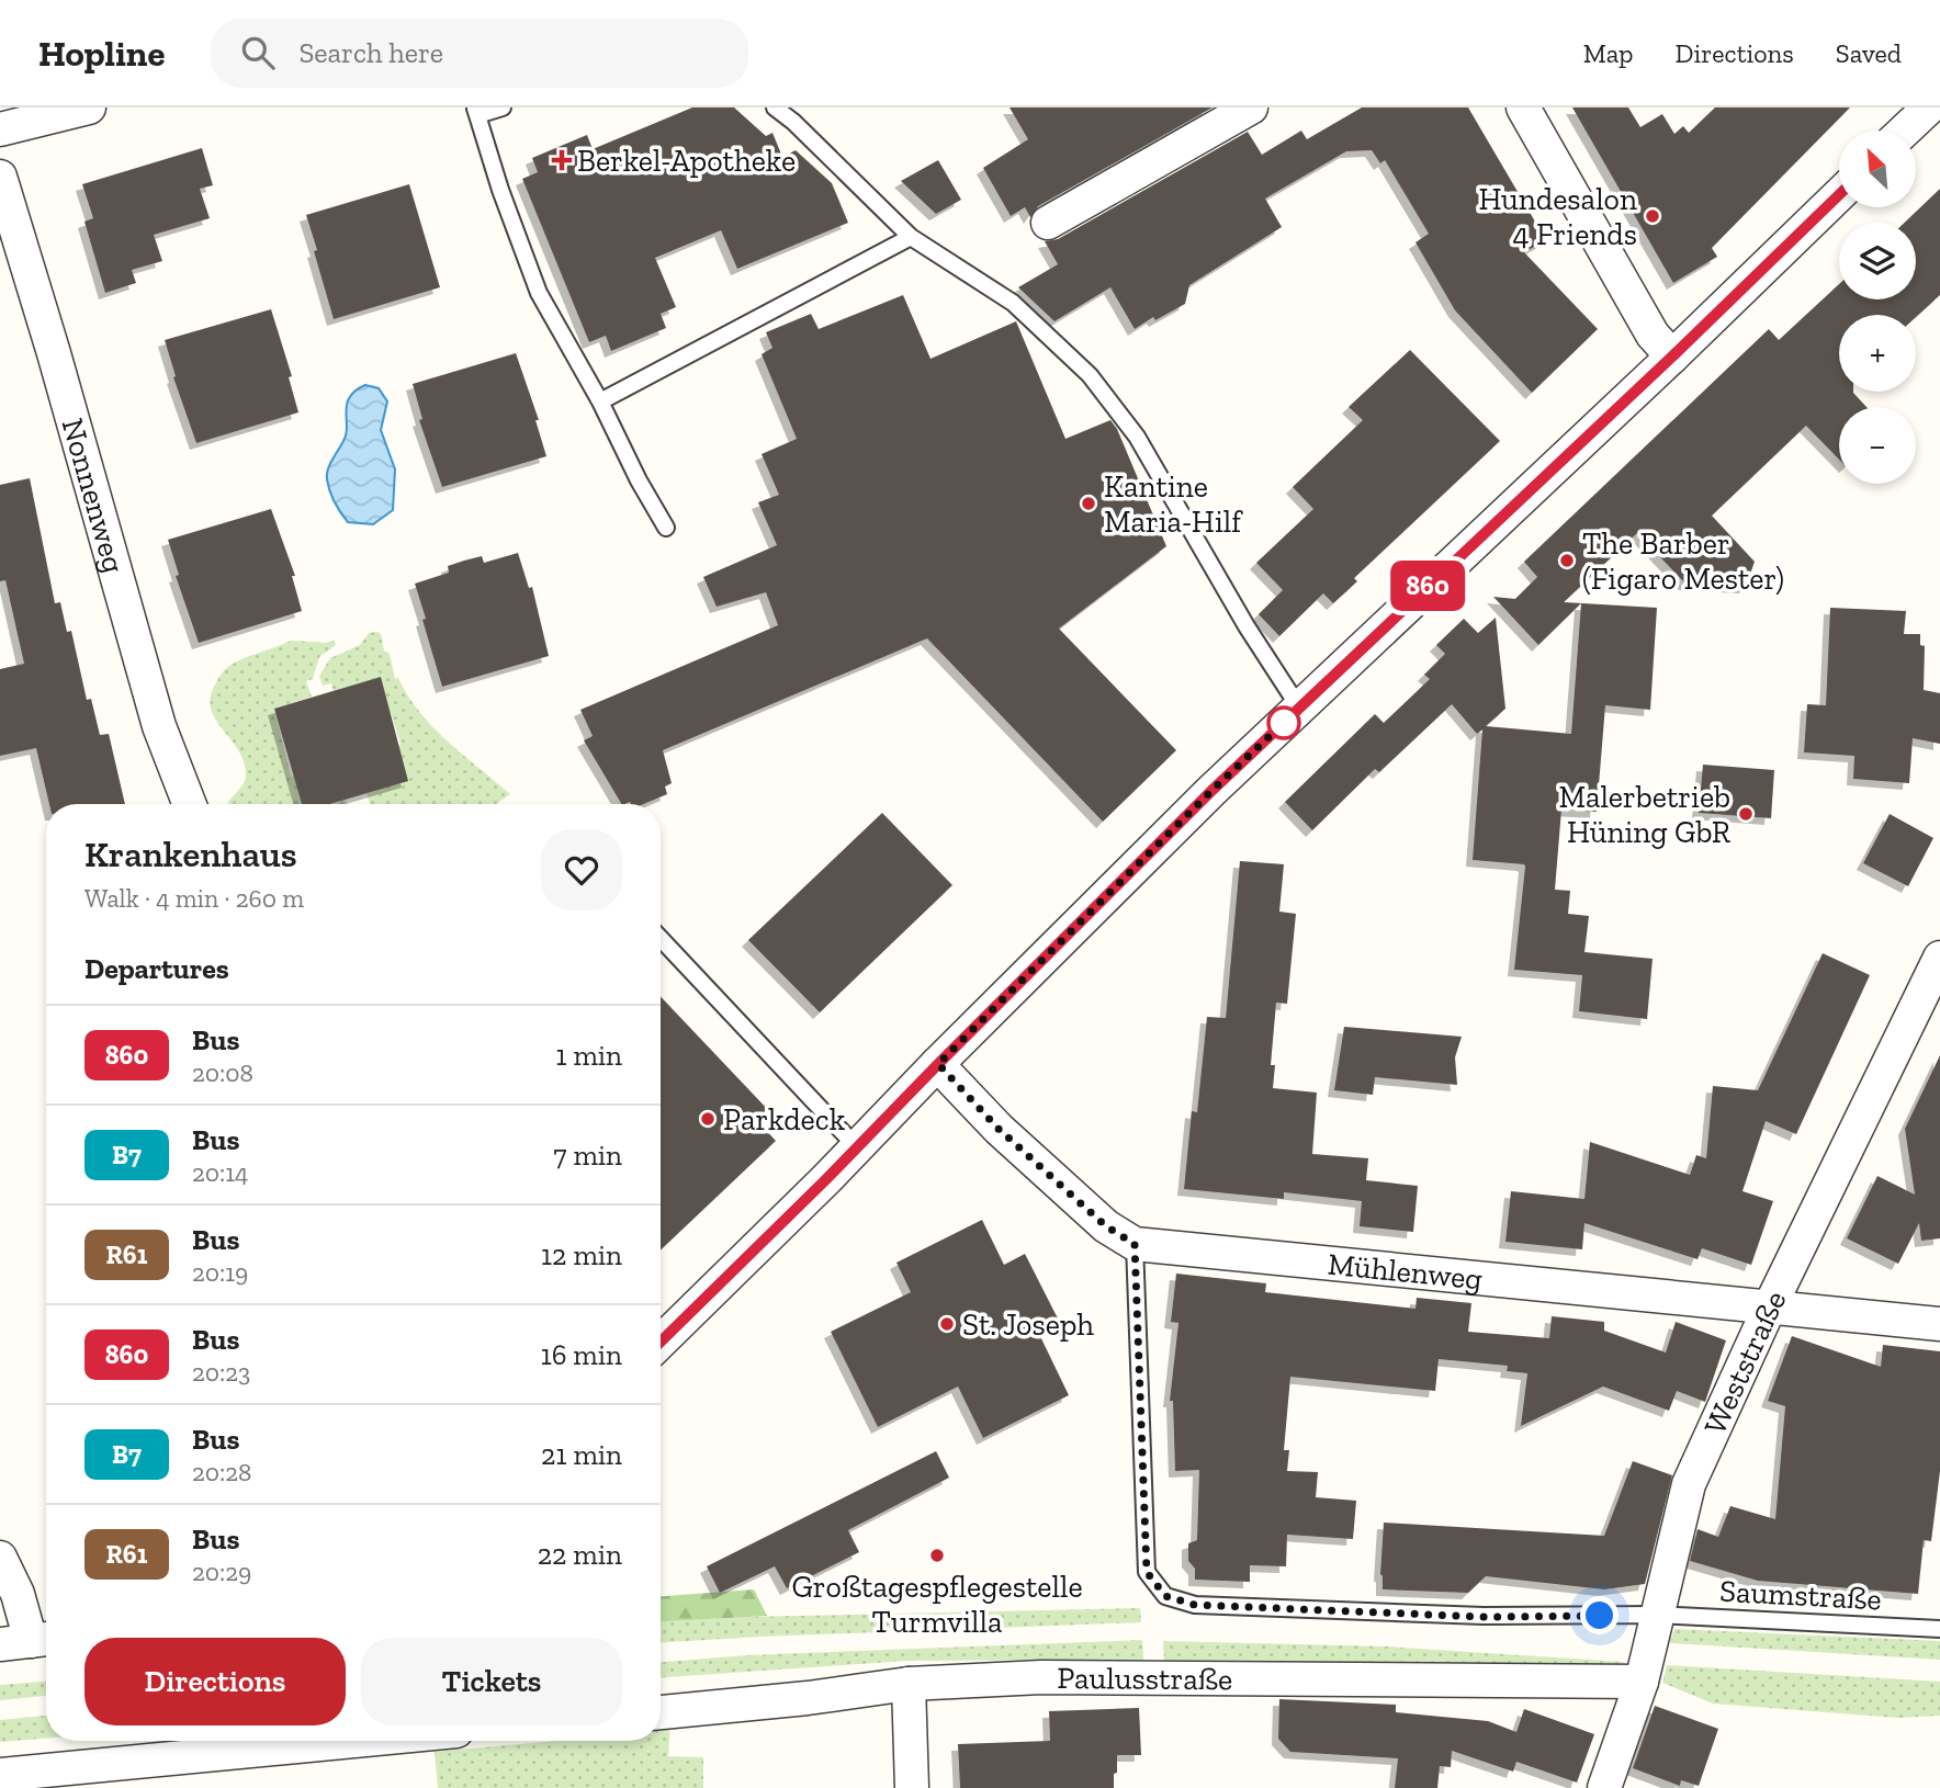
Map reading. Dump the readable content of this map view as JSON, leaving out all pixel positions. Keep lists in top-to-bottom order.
{
  "streets": {
    "street": [
      "Nonnenweg",
      "Mühlenweg",
      "Weststraße",
      "Paulusstraße"
    ],
    "lane": ["Saumstraße"]
  },
  "crossings": [
    ["Mühlenweg", "Weststraße"],
    ["Mühlenweg", "Saumstraße"],
    ["Weststraße", "Saumstraße"],
    ["Weststraße", "Paulusstraße"]
  ],
  "places": {
    "health": ["Berkel-Apotheke"],
    "other": [
      "Hundesalon 4 Friends",
      "Kantine Maria-Hilf",
      "The Barber (Figaro Mester)",
      "Malerbetrieb Hüning GbR",
      "Parkdeck",
      "St. Joseph",
      "Großtagespflegestelle Turmvilla"
    ]
  },
  "lines": ["bus line 860"],
  "north": "top left",
  "page": {
    "header": "Hopline",
    "search": "Search here",
    "nav": ["Map", "Directions", "Saved"],
    "on_map": "860",
    "map_buttons": ["+", "−"],
    "heading": [
      ["Krankenhaus", "Walk · 4 min · 260 m"],
      "Departures"
    ],
    "list": [
      {
        "mark": "860",
        "name": "Bus",
        "note": "20:08",
        "value": "1 min"
      },
      {
        "mark": "B7",
        "name": "Bus",
        "note": "20:14",
        "value": "7 min"
      },
      {
        "mark": "R61",
        "name": "Bus",
        "note": "20:19",
        "value": "12 min"
      },
      {
        "mark": "860",
        "name": "Bus",
        "note": "20:23",
        "value": "16 min"
      },
      {
        "mark": "B7",
        "name": "Bus",
        "note": "20:28",
        "value": "21 min"
      },
      {
        "mark": "R61",
        "name": "Bus",
        "note": "20:29",
        "value": "22 min"
      }
    ],
    "buttons": ["Directions", "Tickets"]
  }
}
